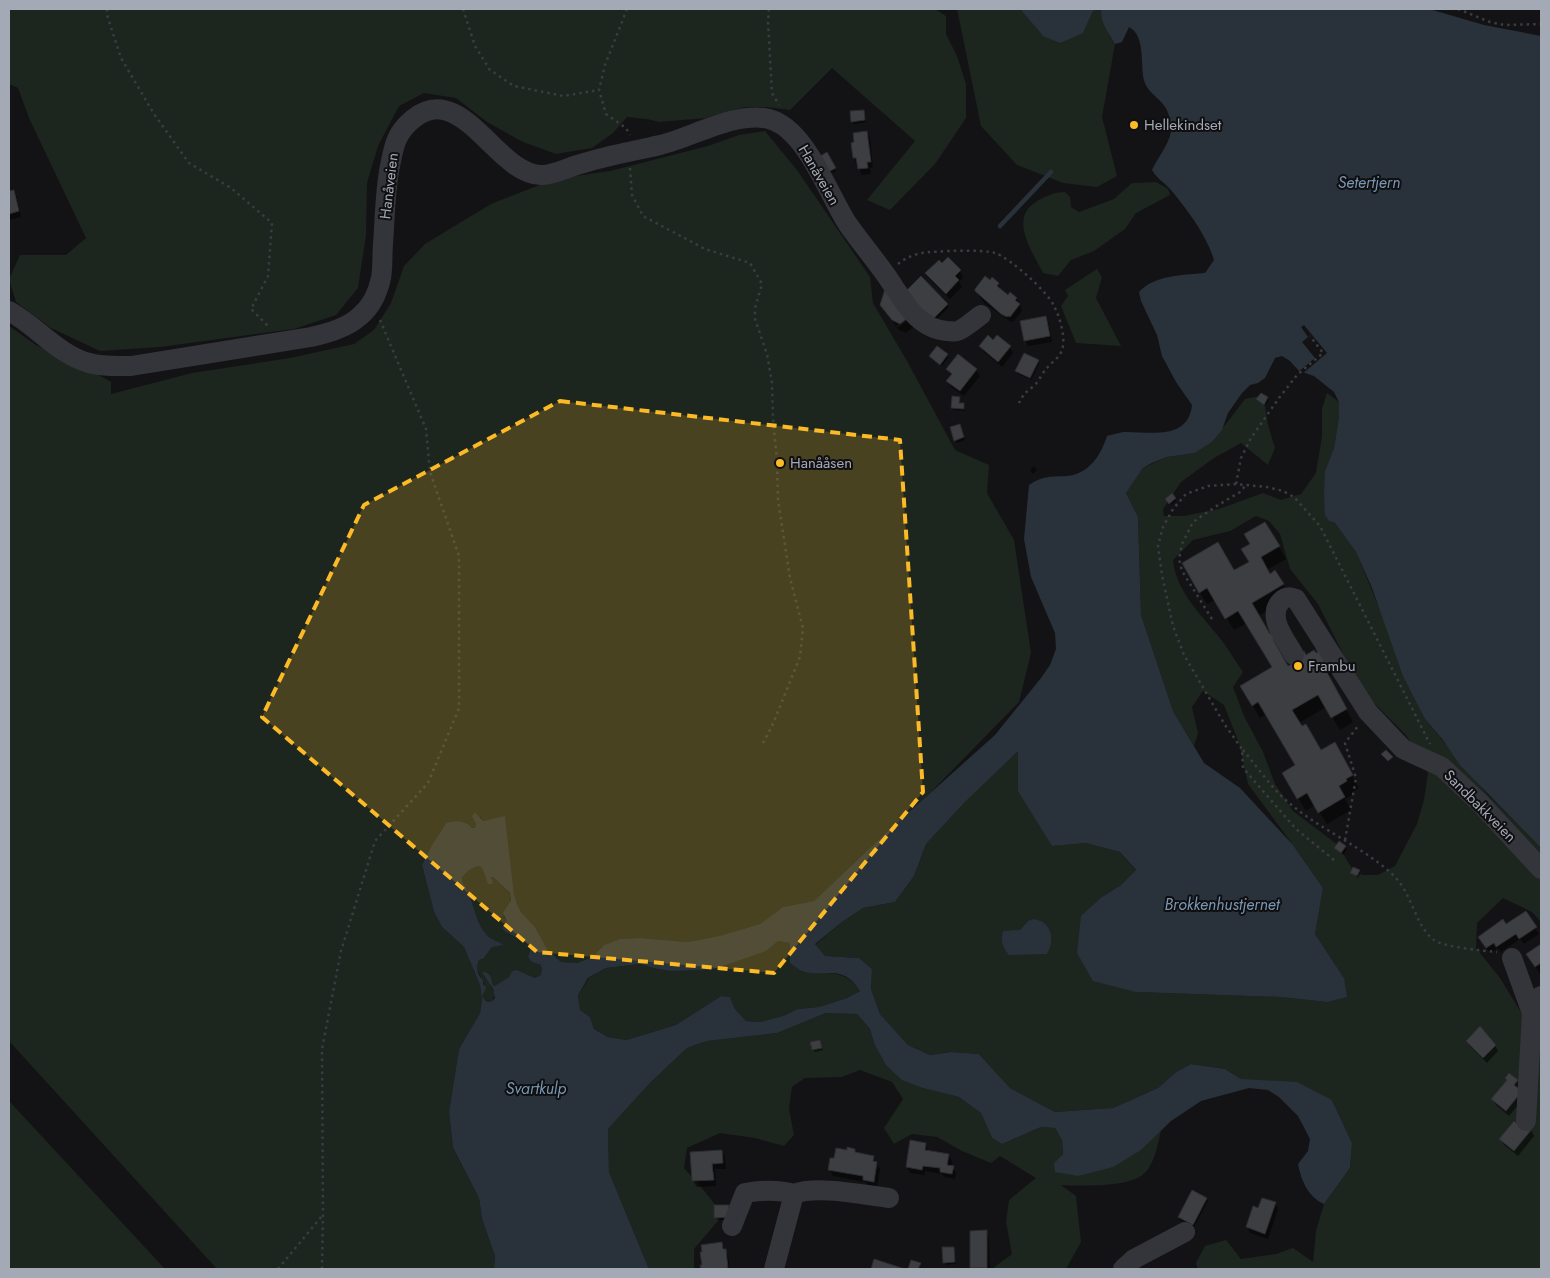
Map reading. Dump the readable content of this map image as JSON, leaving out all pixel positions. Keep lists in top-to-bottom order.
{
  "streets": {
    "street": ["Hanåveien", "Sandbakkveien"]
  },
  "water": ["Setertjern", "Brokkenhustjernet", "Svartkulp"],
  "places": ["Hellekindset", "Hanååsen", "Frambu"]
}
